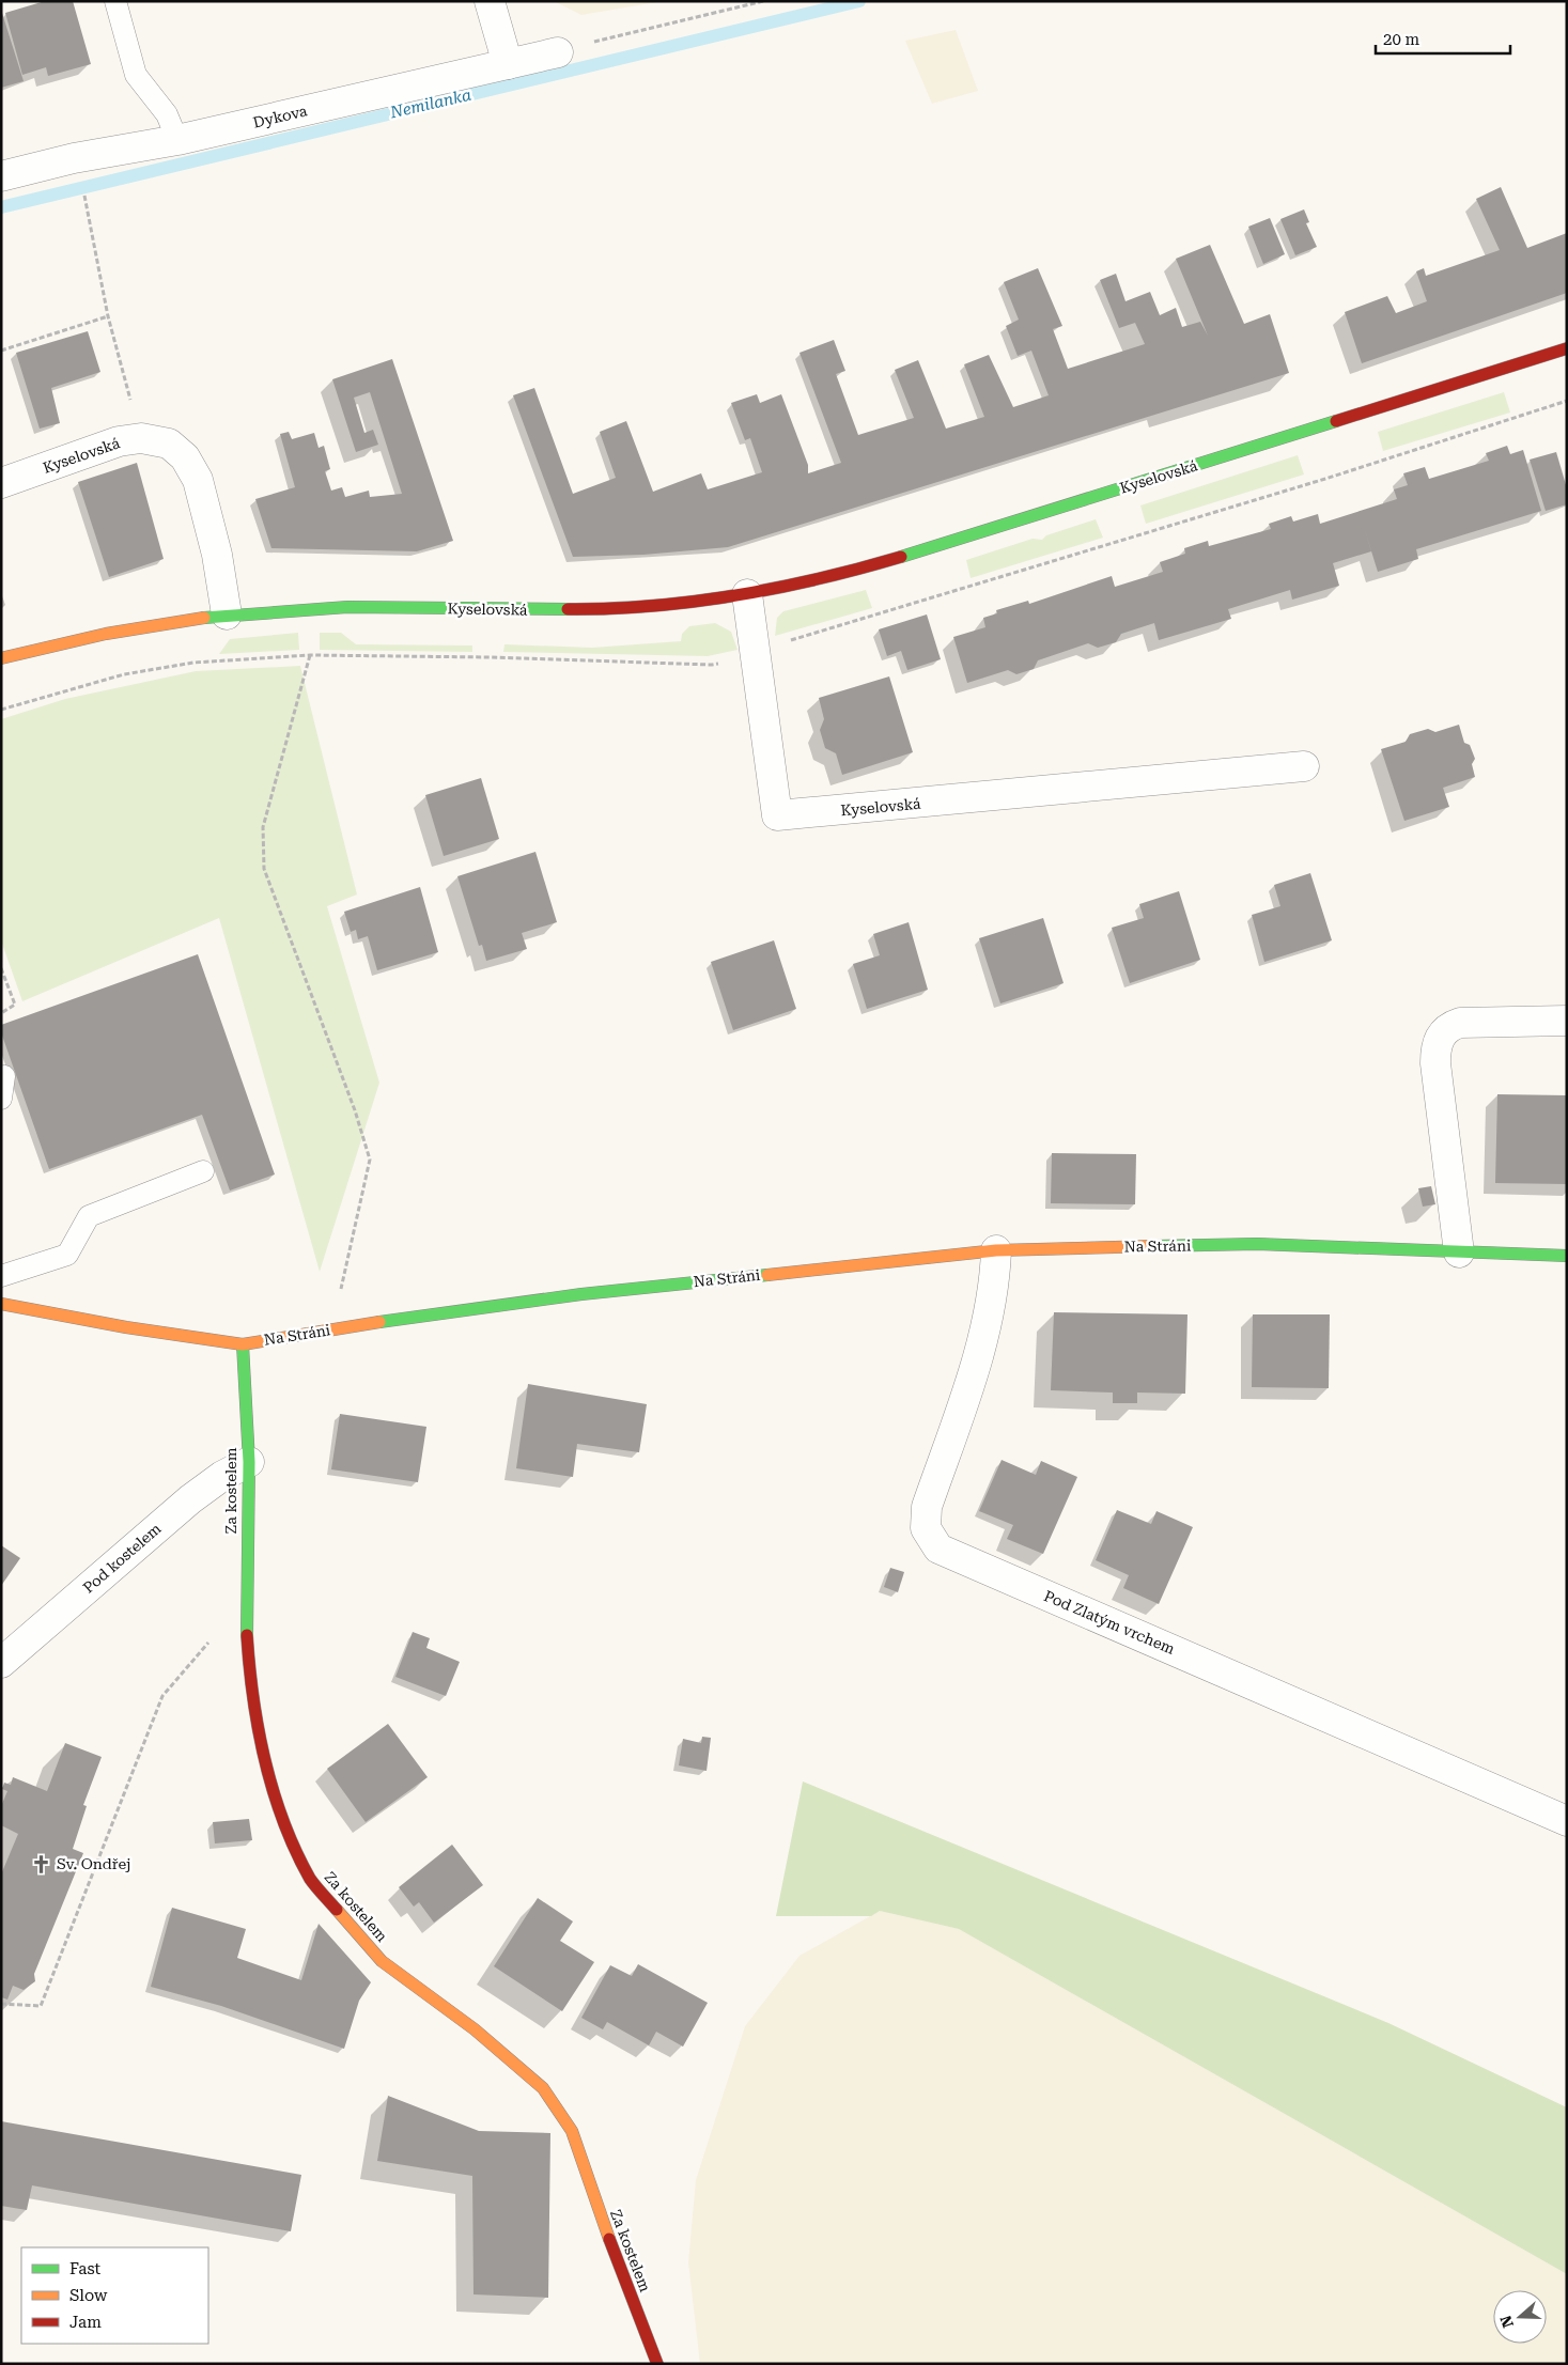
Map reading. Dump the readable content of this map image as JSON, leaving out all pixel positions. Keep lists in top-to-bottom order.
{
  "streets": {
    "street": [
      "Dykova",
      "Kyselovská",
      "Na Stráni",
      "Za kostelem",
      "Pod kostelem",
      "Pod Zlatým vrchem"
    ]
  },
  "crossings": [
    ["Na Stráni", "Za kostelem"],
    ["Na Stráni", "Pod Zlatým vrchem"],
    ["Za kostelem", "Pod kostelem"]
  ],
  "water": ["Nemilanka"],
  "places": {
    "church": ["Sv. Ondřej"]
  },
  "legend": ["Fast", "Slow", "Jam"],
  "scale_bar": "20 m",
  "north": "left"
}
